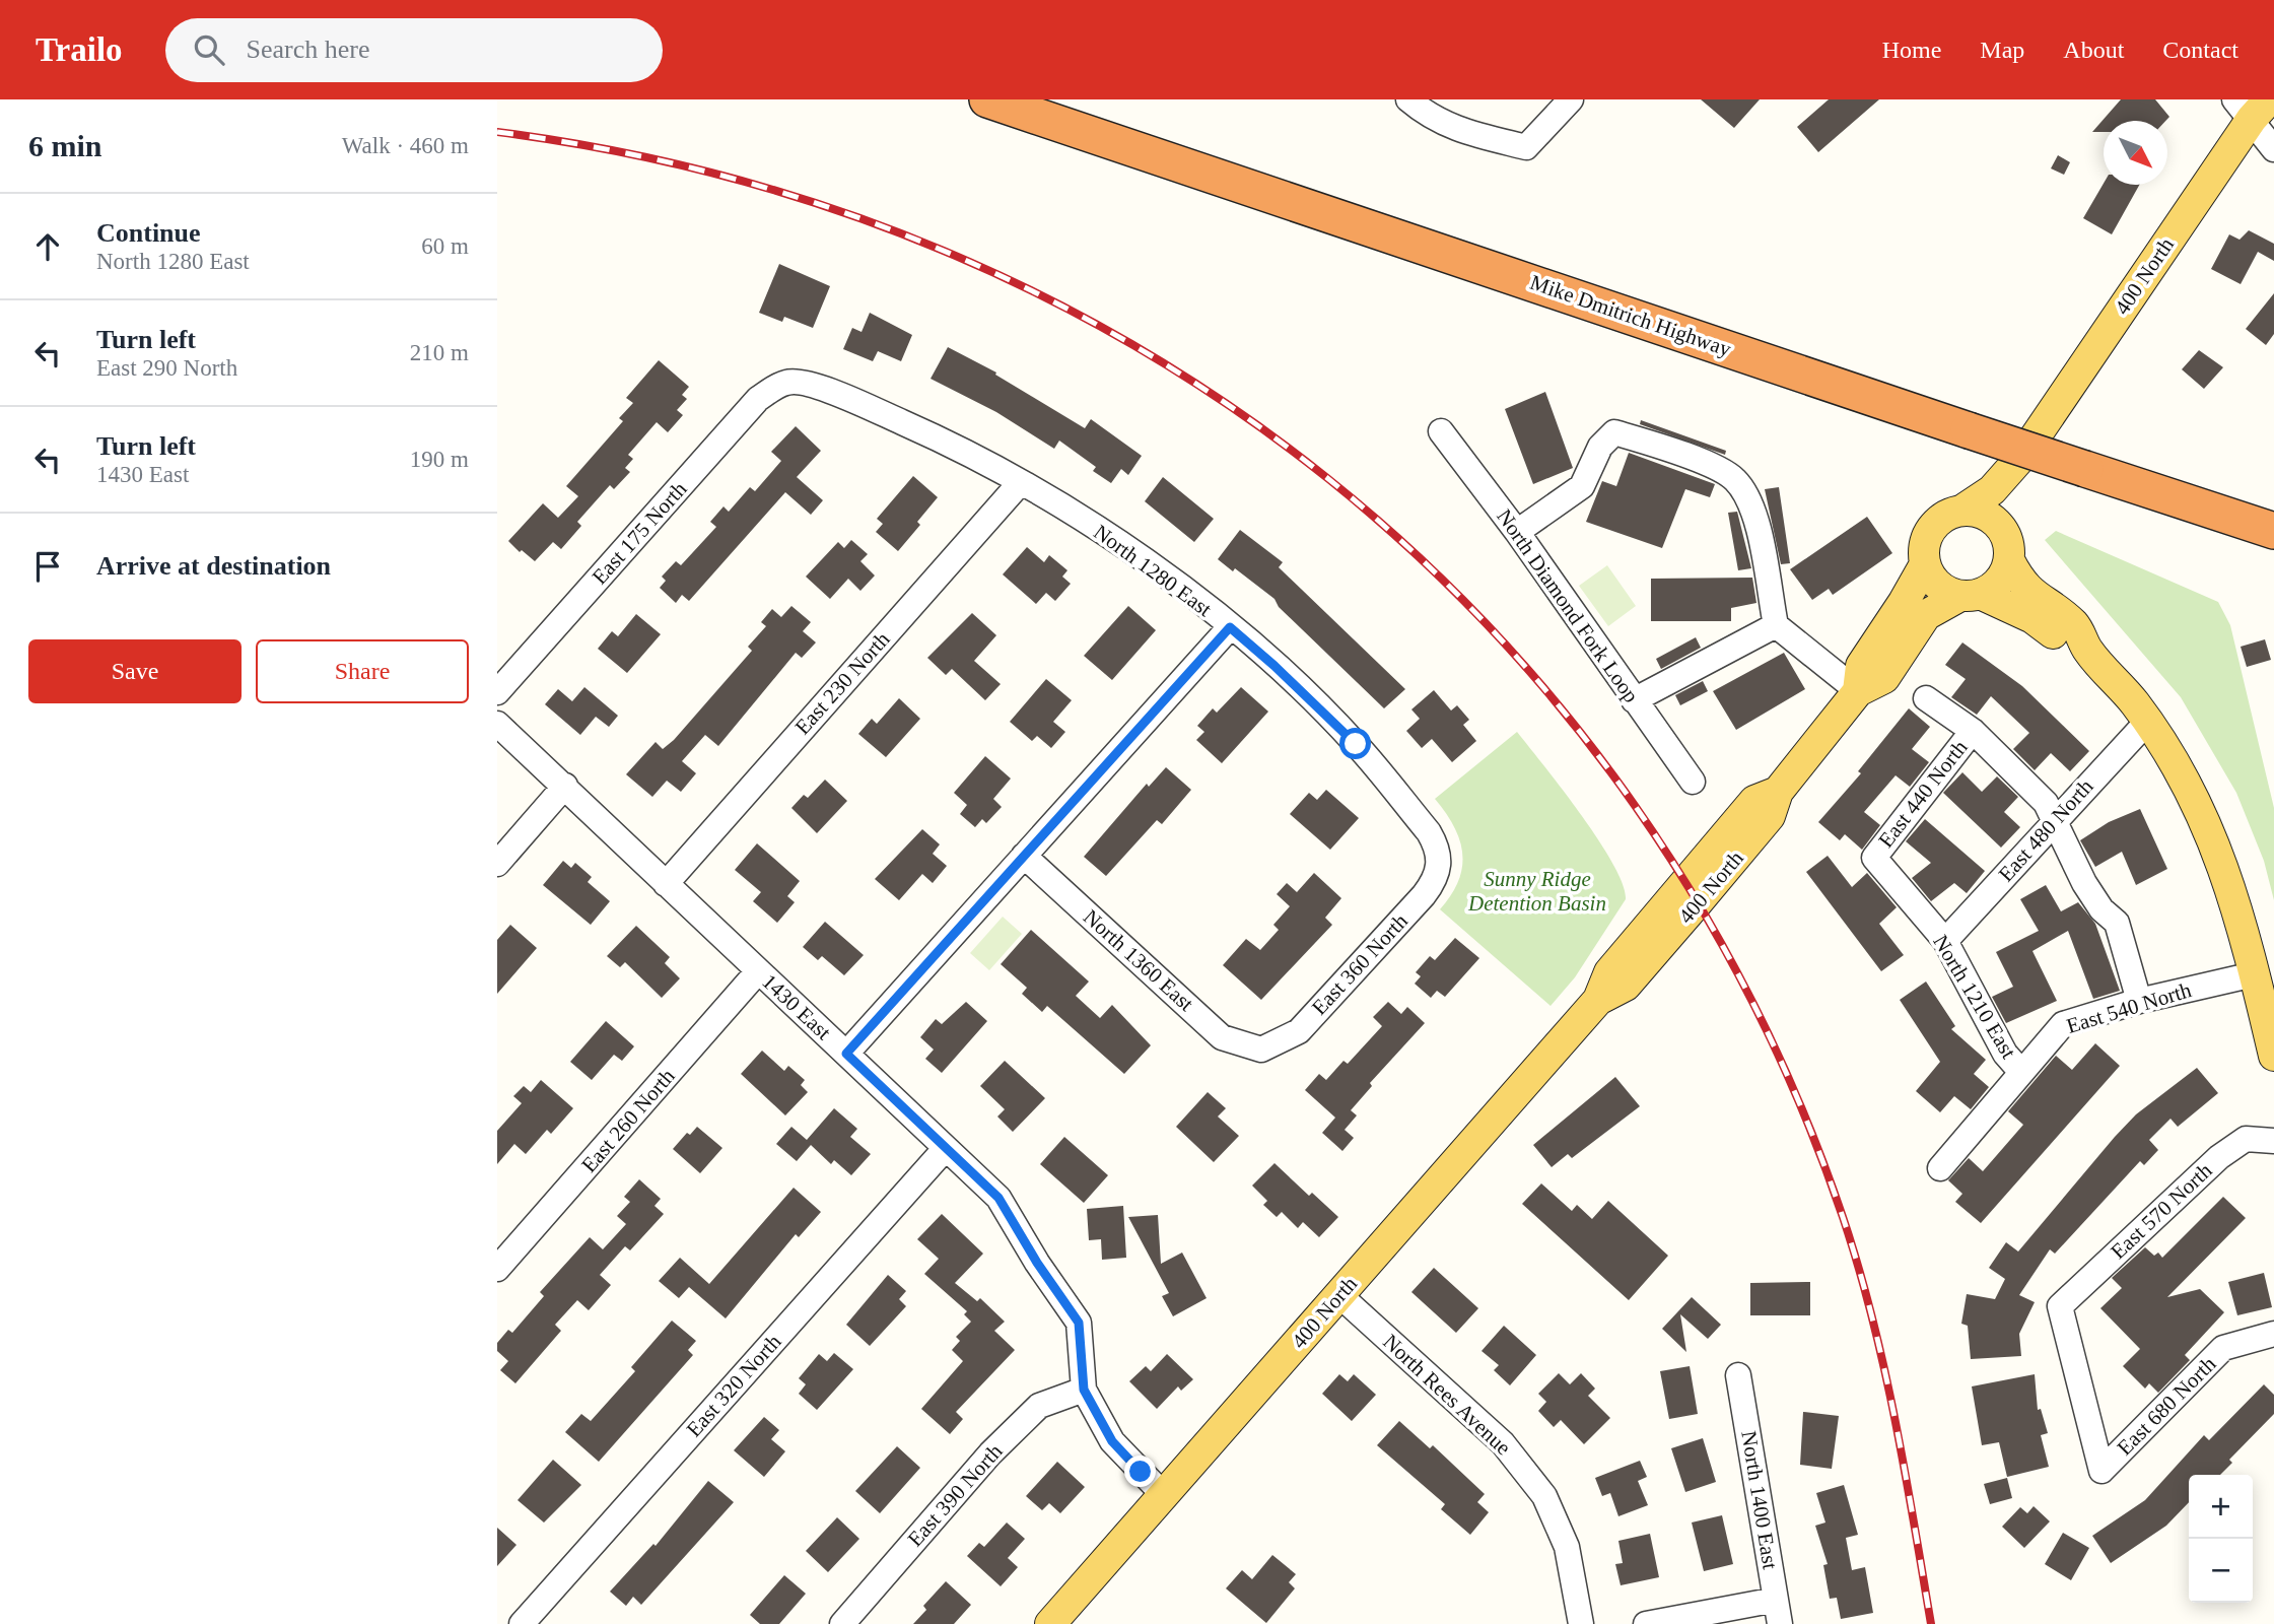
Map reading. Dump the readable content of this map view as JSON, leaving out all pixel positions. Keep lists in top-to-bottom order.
{
  "streets": {
    "highway": ["Mike Dmitrich Highway"],
    "main road": ["400 North"],
    "street": [
      "East 175 North",
      "North 1280 East",
      "North Diamond Fork Loop",
      "East 230 North",
      "East 440 North",
      "East 480 North",
      "North 1360 East",
      "East 360 North",
      "North 1210 East",
      "1430 East",
      "East 540 North",
      "East 260 North",
      "East 570 North",
      "East 320 North",
      "North Rees Avenue",
      "East 680 North",
      "East 390 North",
      "North 1400 East"
    ]
  },
  "crossings": [
    ["400 North", "1430 East"],
    ["400 North", "North Rees Avenue"],
    ["East 175 North", "North 1280 East"],
    ["North 1280 East", "East 230 North"],
    ["North 1280 East", "East 360 North"],
    ["East 230 North", "1430 East"],
    ["East 440 North", "North 1210 East"],
    ["East 480 North", "North 1210 East"],
    ["North 1360 East", "East 360 North"],
    ["North 1210 East", "East 540 North"],
    ["1430 East", "East 260 North"],
    ["1430 East", "East 320 North"],
    ["1430 East", "East 390 North"],
    ["East 570 North", "East 680 North"]
  ],
  "parks": ["Sunny Ridge Detention Basin"],
  "north": "bottom right",
  "page": {
    "header": "Trailo",
    "search": "Search here",
    "nav": [
      "Home",
      "Map",
      "About",
      "Contact"
    ],
    "heading": ["6 min", "Walk · 460 m"],
    "list": [
      ["Continue", "North 1280 East", "60 m"],
      ["Turn left", "East 290 North", "210 m"],
      ["Turn left", "1430 East", "190 m"],
      "Arrive at destination"
    ],
    "buttons": ["Save", "Share"],
    "map_buttons": ["+", "−"]
  }
}
